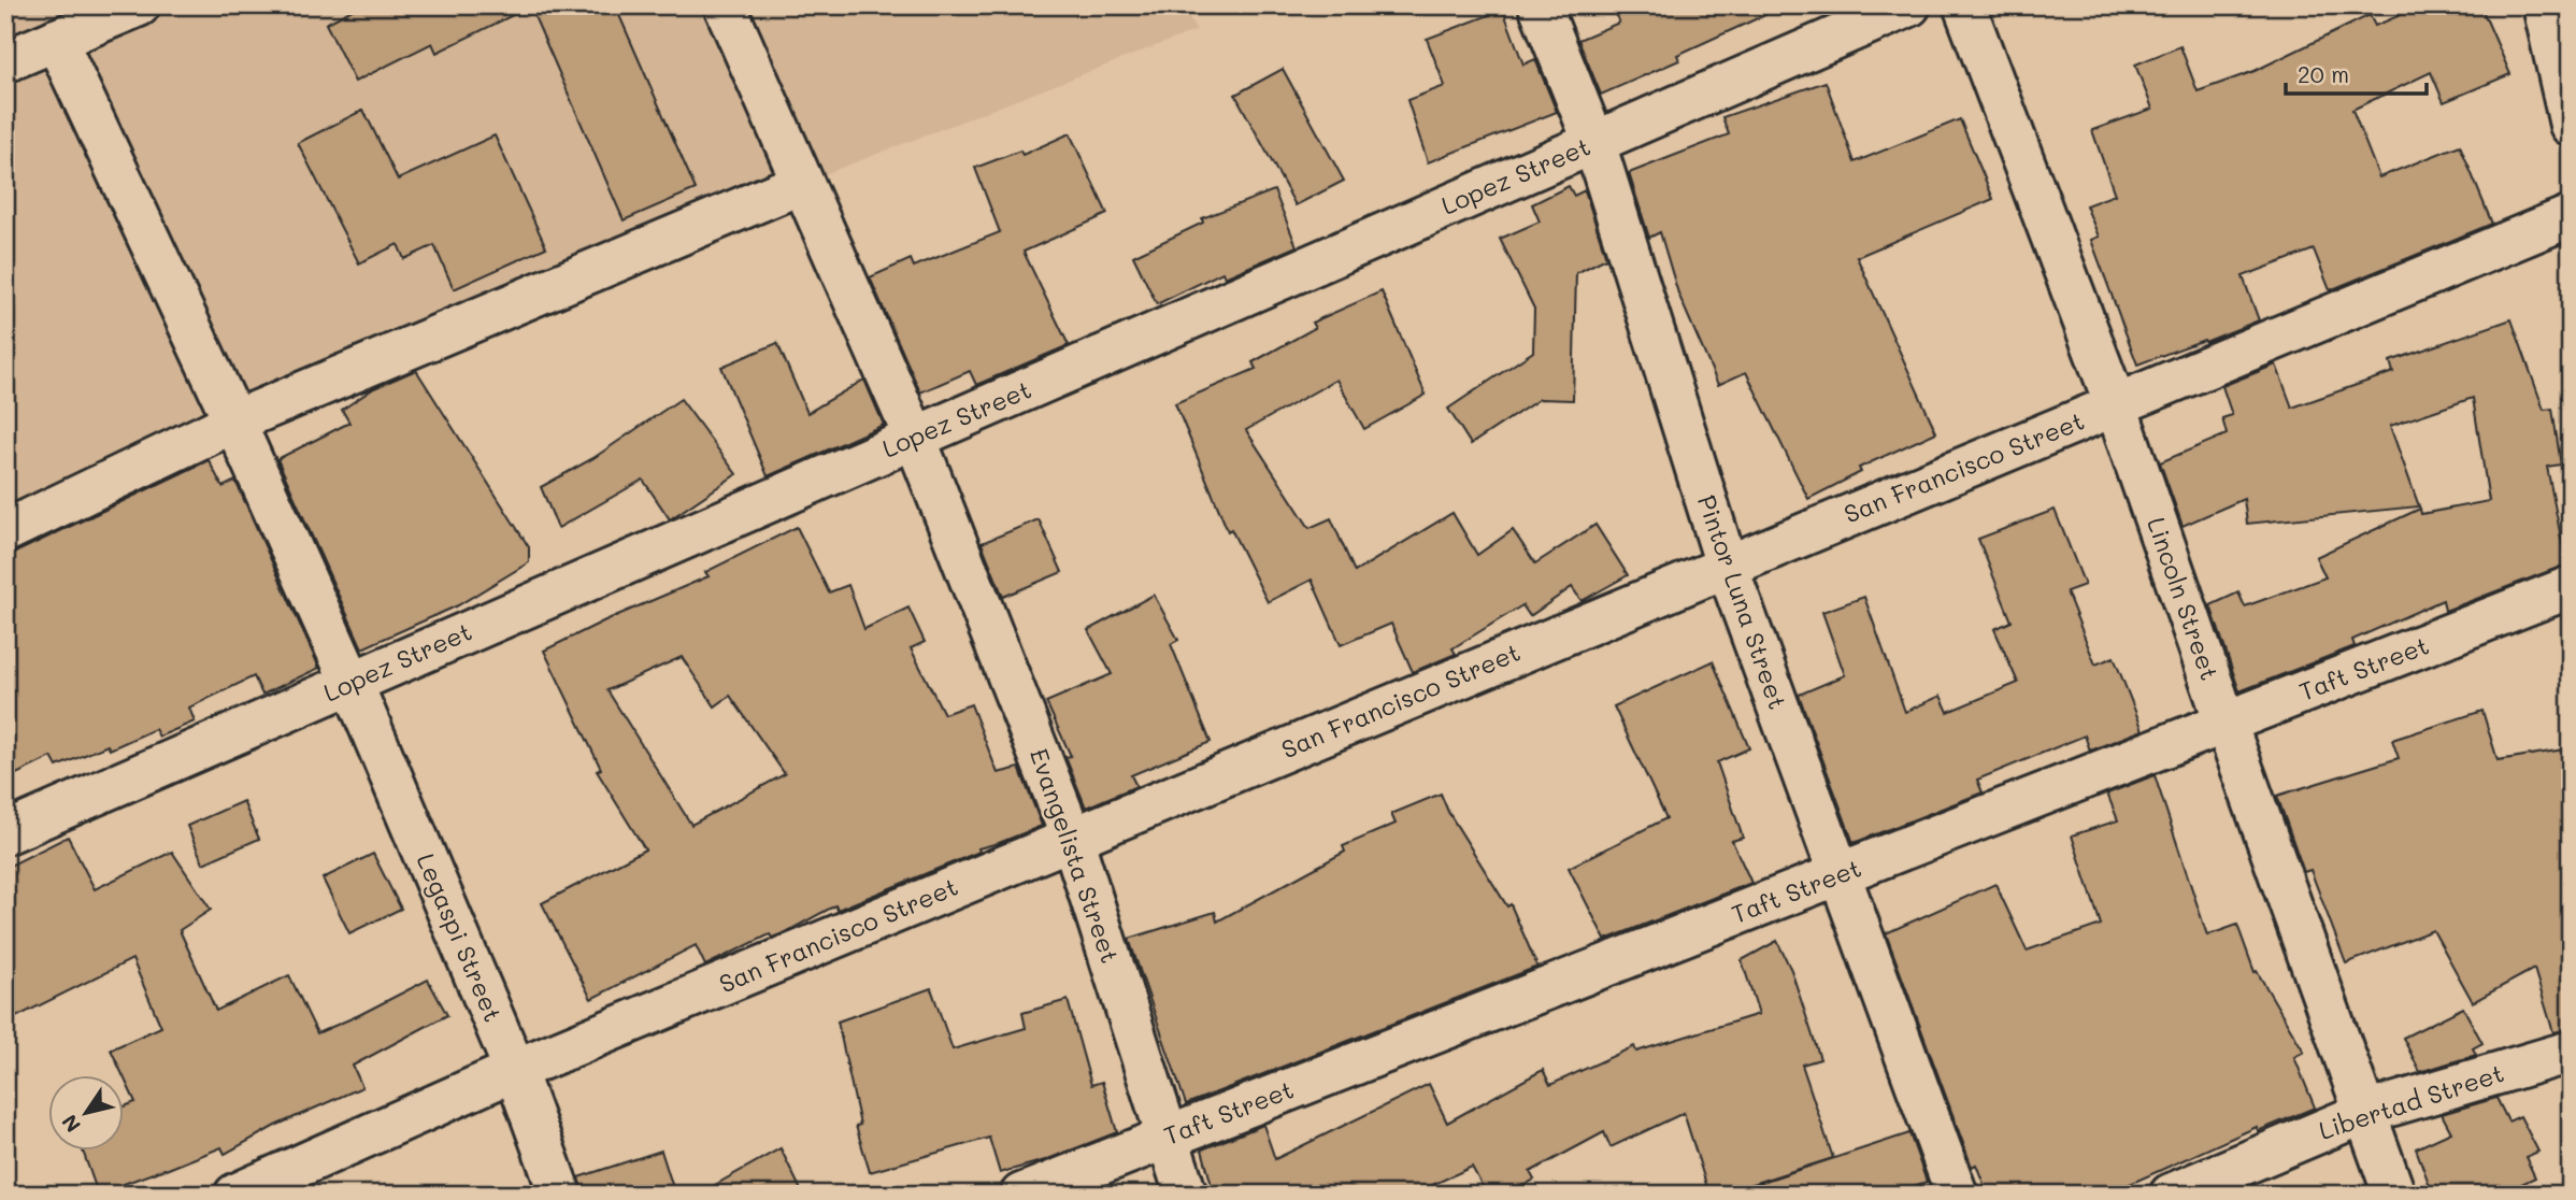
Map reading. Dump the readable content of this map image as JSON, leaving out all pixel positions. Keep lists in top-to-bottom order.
{
  "streets": {
    "street": [
      "Lopez Street",
      "San Francisco Street",
      "Lincoln Street",
      "Pintor Luna Street",
      "Taft Street",
      "Evangelista Street",
      "Legaspi Street",
      "Libertad Street"
    ]
  },
  "crossings": [
    ["Lopez Street", "Pintor Luna Street"],
    ["Lopez Street", "Evangelista Street"],
    ["Lopez Street", "Legaspi Street"],
    ["San Francisco Street", "Lincoln Street"],
    ["San Francisco Street", "Pintor Luna Street"],
    ["San Francisco Street", "Evangelista Street"],
    ["San Francisco Street", "Legaspi Street"],
    ["Lincoln Street", "Taft Street"],
    ["Lincoln Street", "Libertad Street"],
    ["Pintor Luna Street", "Taft Street"],
    ["Taft Street", "Evangelista Street"]
  ],
  "scale_bar": "20 m",
  "north": "bottom left"
}
